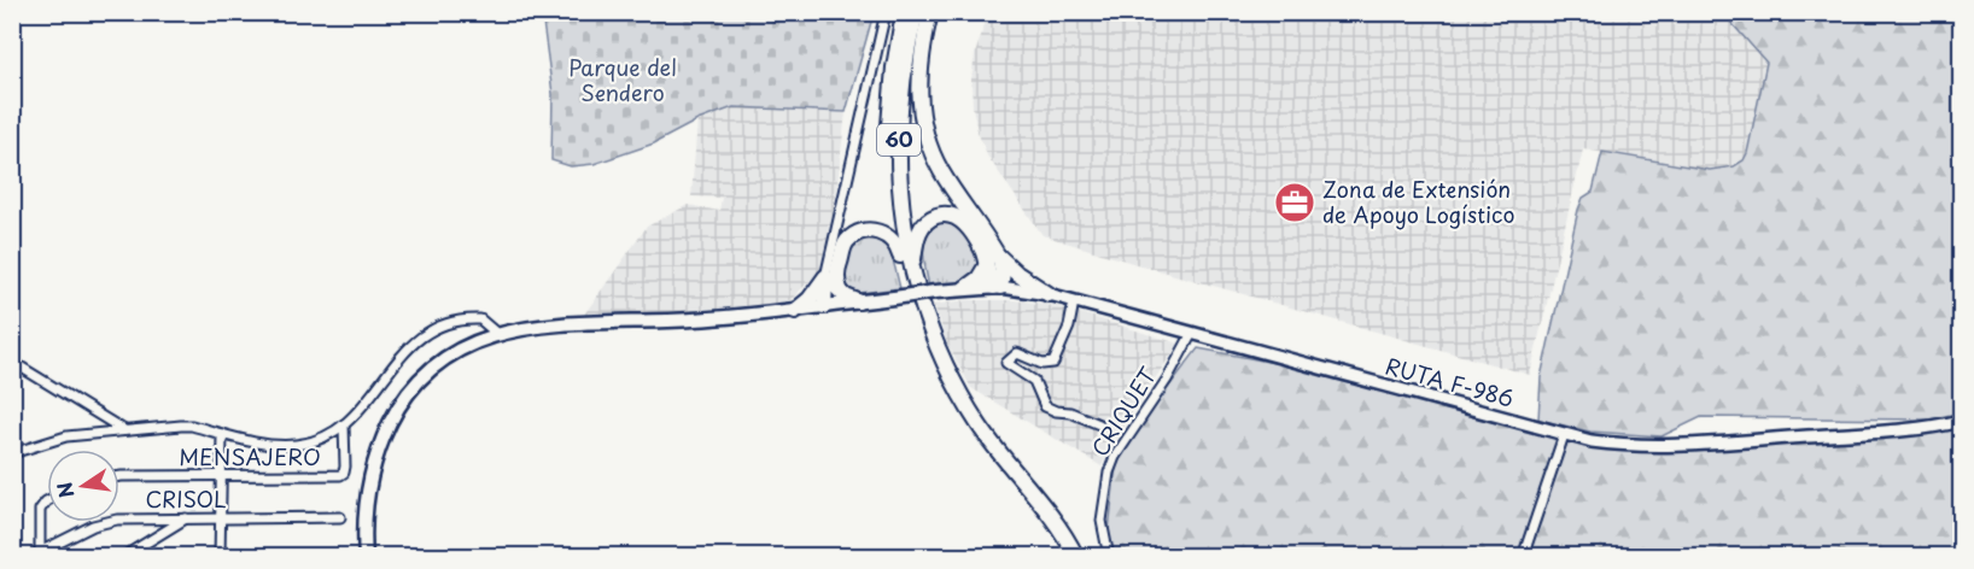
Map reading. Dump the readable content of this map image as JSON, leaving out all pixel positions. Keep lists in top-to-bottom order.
{
  "streets": {
    "highway": ["60"],
    "main road": ["RUTA F-986"],
    "street": ["CRIQUET", "MENSAJERO", "CRISOL"]
  },
  "crossings": [
    ["RUTA F-986", "CRIQUET"]
  ],
  "parks": ["Parque del Sendero"],
  "places": {
    "office": ["Zona de Extensión de Apoyo Logístico"]
  },
  "north": "left"
}
